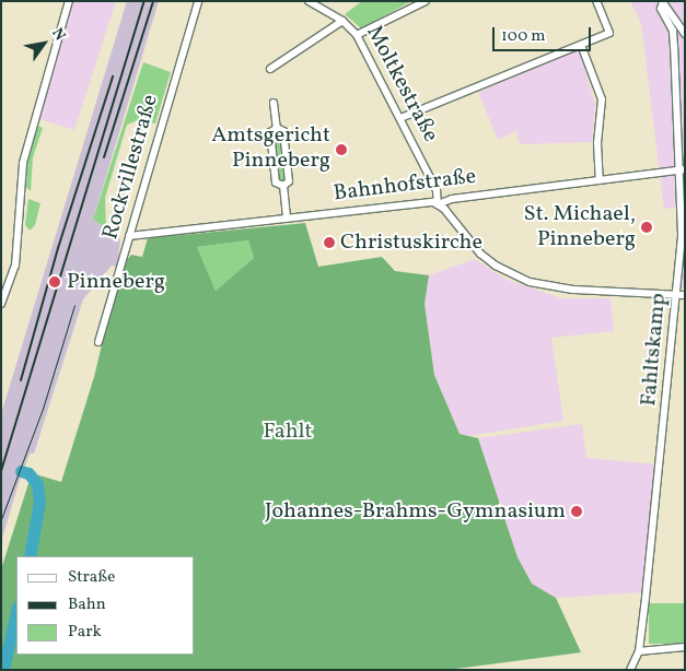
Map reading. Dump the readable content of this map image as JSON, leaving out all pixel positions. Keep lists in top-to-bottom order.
{
  "streets": {
    "street": [
      "Moltkestraße",
      "Rockvillestraße",
      "Bahnhofstraße",
      "Fahltskamp"
    ]
  },
  "crossings": [
    ["Moltkestraße", "Bahnhofstraße"],
    ["Rockvillestraße", "Bahnhofstraße"],
    ["Bahnhofstraße", "Fahltskamp"]
  ],
  "parks": ["Fahlt"],
  "places": [
    "Amtsgericht Pinneberg",
    "St. Michael, Pinneberg",
    "Christuskirche",
    "Pinneberg",
    "Johannes-Brahms-Gymnasium"
  ],
  "legend": ["Straße", "Bahn", "Park"],
  "scale_bar": "100 m",
  "north": "top right"
}
